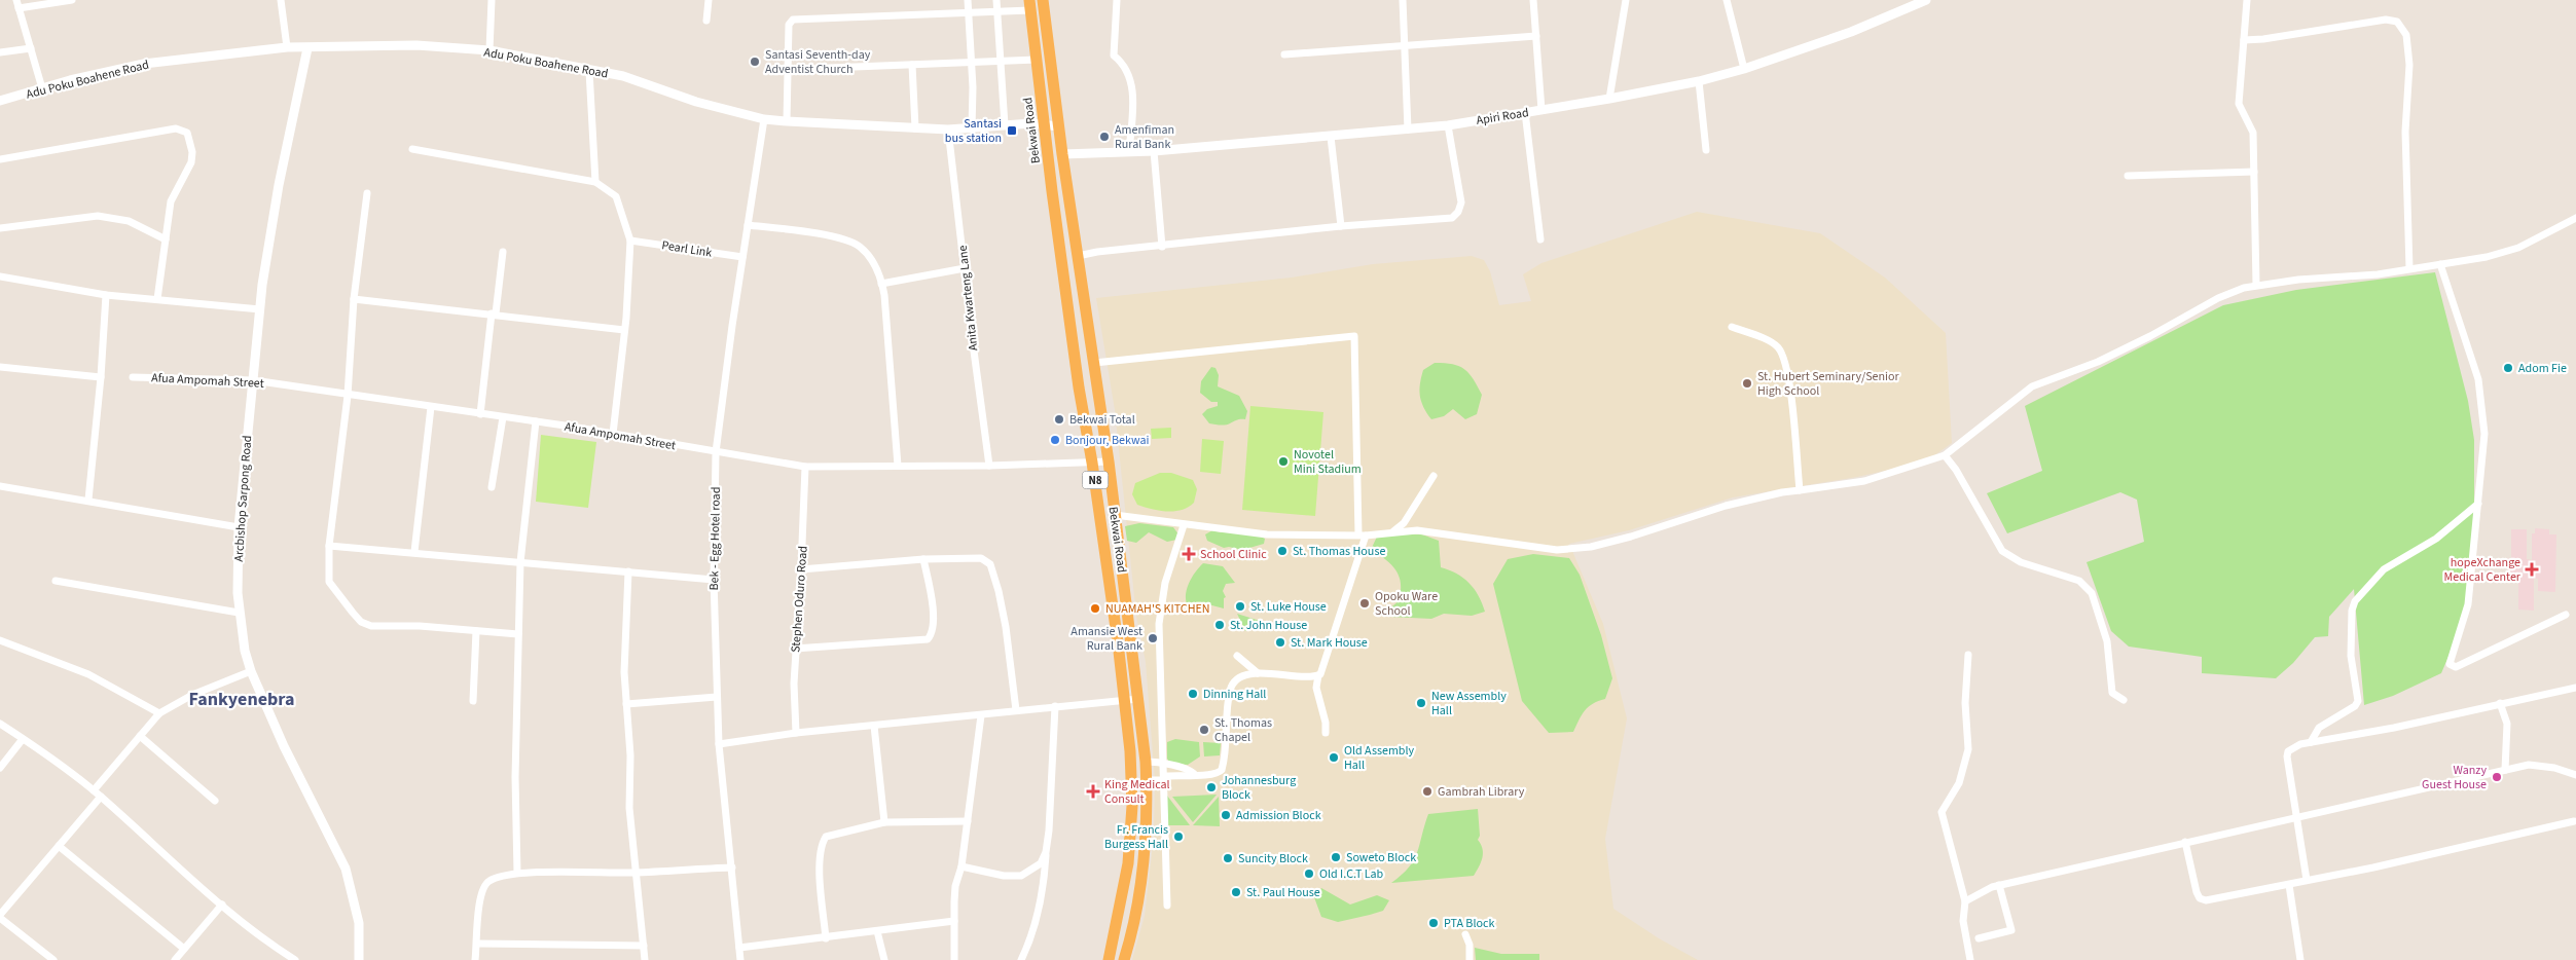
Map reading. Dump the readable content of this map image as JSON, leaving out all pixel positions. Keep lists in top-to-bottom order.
{
  "streets": {
    "highway": ["Bekwai Road", "N8"],
    "street": [
      "Adu Poku Boahene Road",
      "Apiri Road",
      "Pearl Link",
      "Anita Kwarteng Lane",
      "Afua Ampomah Street",
      "Arcbishop Sarpong Road",
      "Bek - Egg Hotel road",
      "Stephen Oduro Road"
    ]
  },
  "crossings": [
    ["Adu Poku Boahene Road", "Bekwai Road"],
    ["Adu Poku Boahene Road", "Anita Kwarteng Lane"],
    ["Adu Poku Boahene Road", "Arcbishop Sarpong Road"],
    ["Adu Poku Boahene Road", "Bek - Egg Hotel road"],
    ["Apiri Road", "Bekwai Road"],
    ["Bekwai Road", "Afua Ampomah Street"],
    ["Pearl Link", "Bek - Egg Hotel road"],
    ["Anita Kwarteng Lane", "Afua Ampomah Street"],
    ["Afua Ampomah Street", "Arcbishop Sarpong Road"],
    ["Afua Ampomah Street", "Bek - Egg Hotel road"],
    ["Afua Ampomah Street", "Stephen Oduro Road"]
  ],
  "districts": ["Fankyenebra"],
  "places": {
    "other": [
      "Santasi Seventh-day Adventist Church",
      "Amenfiman Rural Bank",
      "Adom Fie",
      "St. Hubert Seminary/Senior High School",
      "Bekwai Total",
      "Bonjour, Bekwai",
      "Novotel Mini Stadium",
      "St. Thomas House",
      "Opoku Ware School",
      "St. Luke House",
      "NUAMAH'S KITCHEN",
      "St. John House",
      "Amansie West Rural Bank",
      "St. Mark House",
      "Dinning Hall",
      "New Assembly Hall",
      "St. Thomas Chapel",
      "Old Assembly Hall",
      "Wanzy Guest House",
      "Johannesburg Block",
      "Gambrah Library",
      "Admission Block",
      "Fr. Francis Burgess Hall",
      "Soweto Block",
      "Suncity Block",
      "Old I.C.T Lab",
      "St. Paul House",
      "PTA Block"
    ],
    "transit": ["Santasi bus station"],
    "health": ["School Clinic", "hopeXchange Medical Center", "King Medical Consult"]
  }
}
